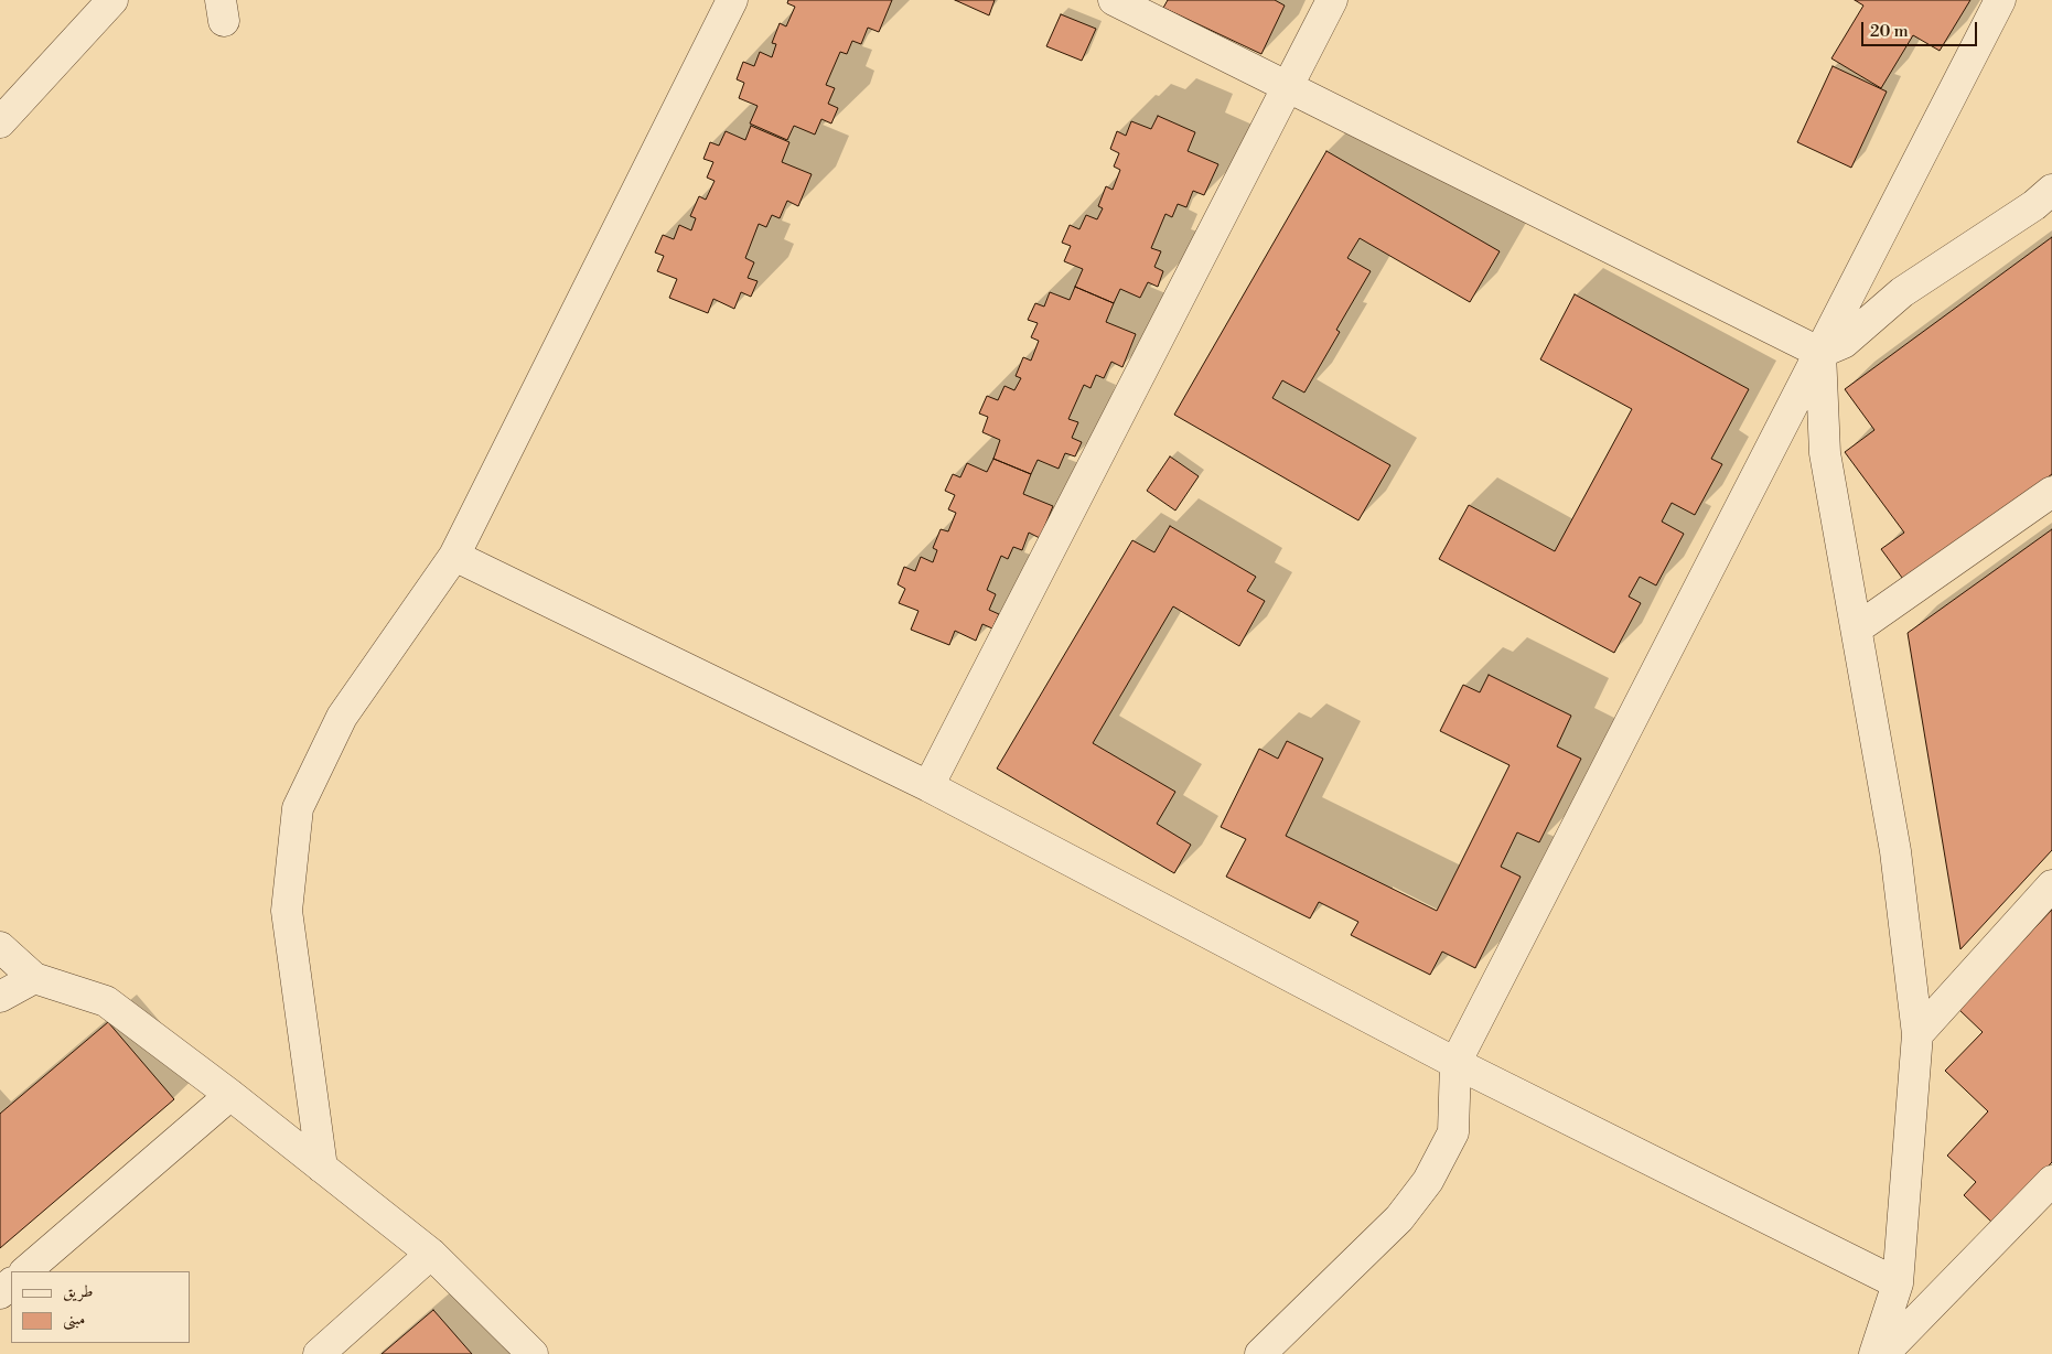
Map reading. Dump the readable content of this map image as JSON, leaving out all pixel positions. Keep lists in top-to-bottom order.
{
  "legend": ["طريق", "مبنى"],
  "scale_bar": "20 m"
}
